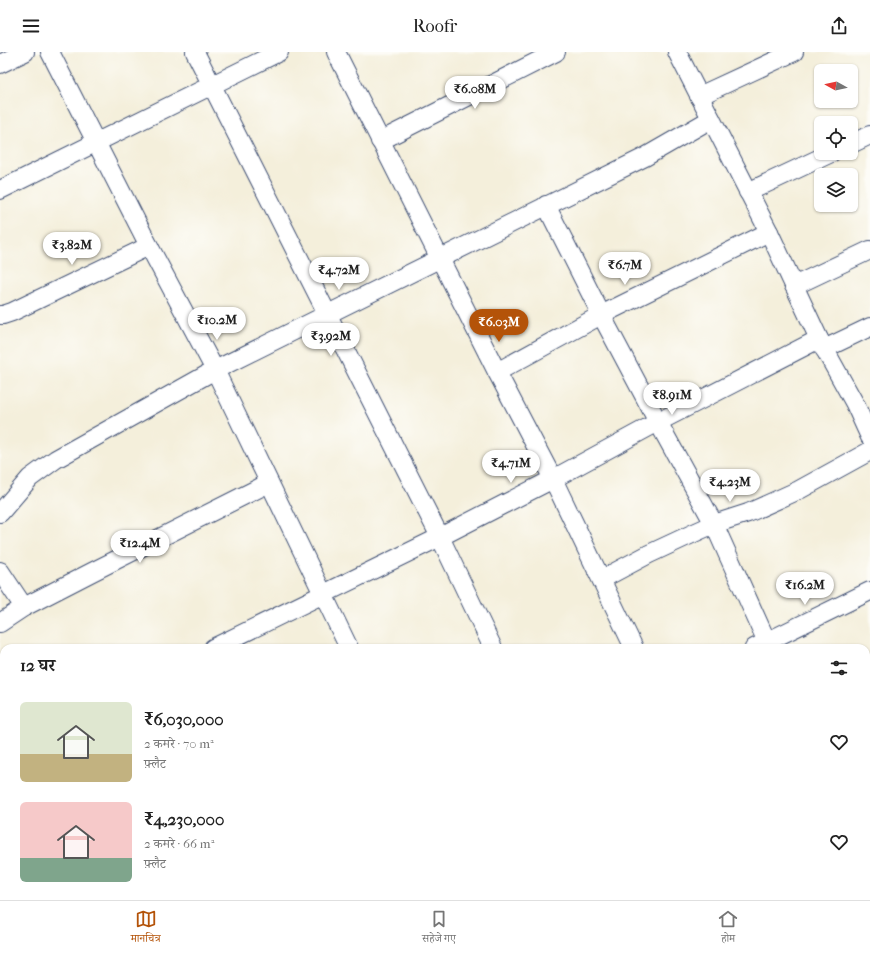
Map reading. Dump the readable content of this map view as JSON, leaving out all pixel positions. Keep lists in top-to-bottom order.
{
  "north": "left",
  "page": {
    "header": "Roofr",
    "price": [
      "₹6.08M",
      "₹3.82M",
      "₹6.7M",
      "₹4.72M",
      "₹10.2M",
      "₹6.03M",
      "₹3.92M",
      "₹8.91M",
      "₹4.71M",
      "₹4.23M",
      "₹12.4M",
      "₹16.2M"
    ],
    "heading": "12 घर",
    "list": [
      {
        "name": "₹6,030,000",
        "note": "2 कमरे · 70 m² · फ़्लैट"
      },
      {
        "name": "₹4,230,000",
        "note": "2 कमरे · 66 m² · फ़्लैट"
      }
    ],
    "tabs": ["मानचित्र", "सहेजे गए", "होम"]
  }
}
